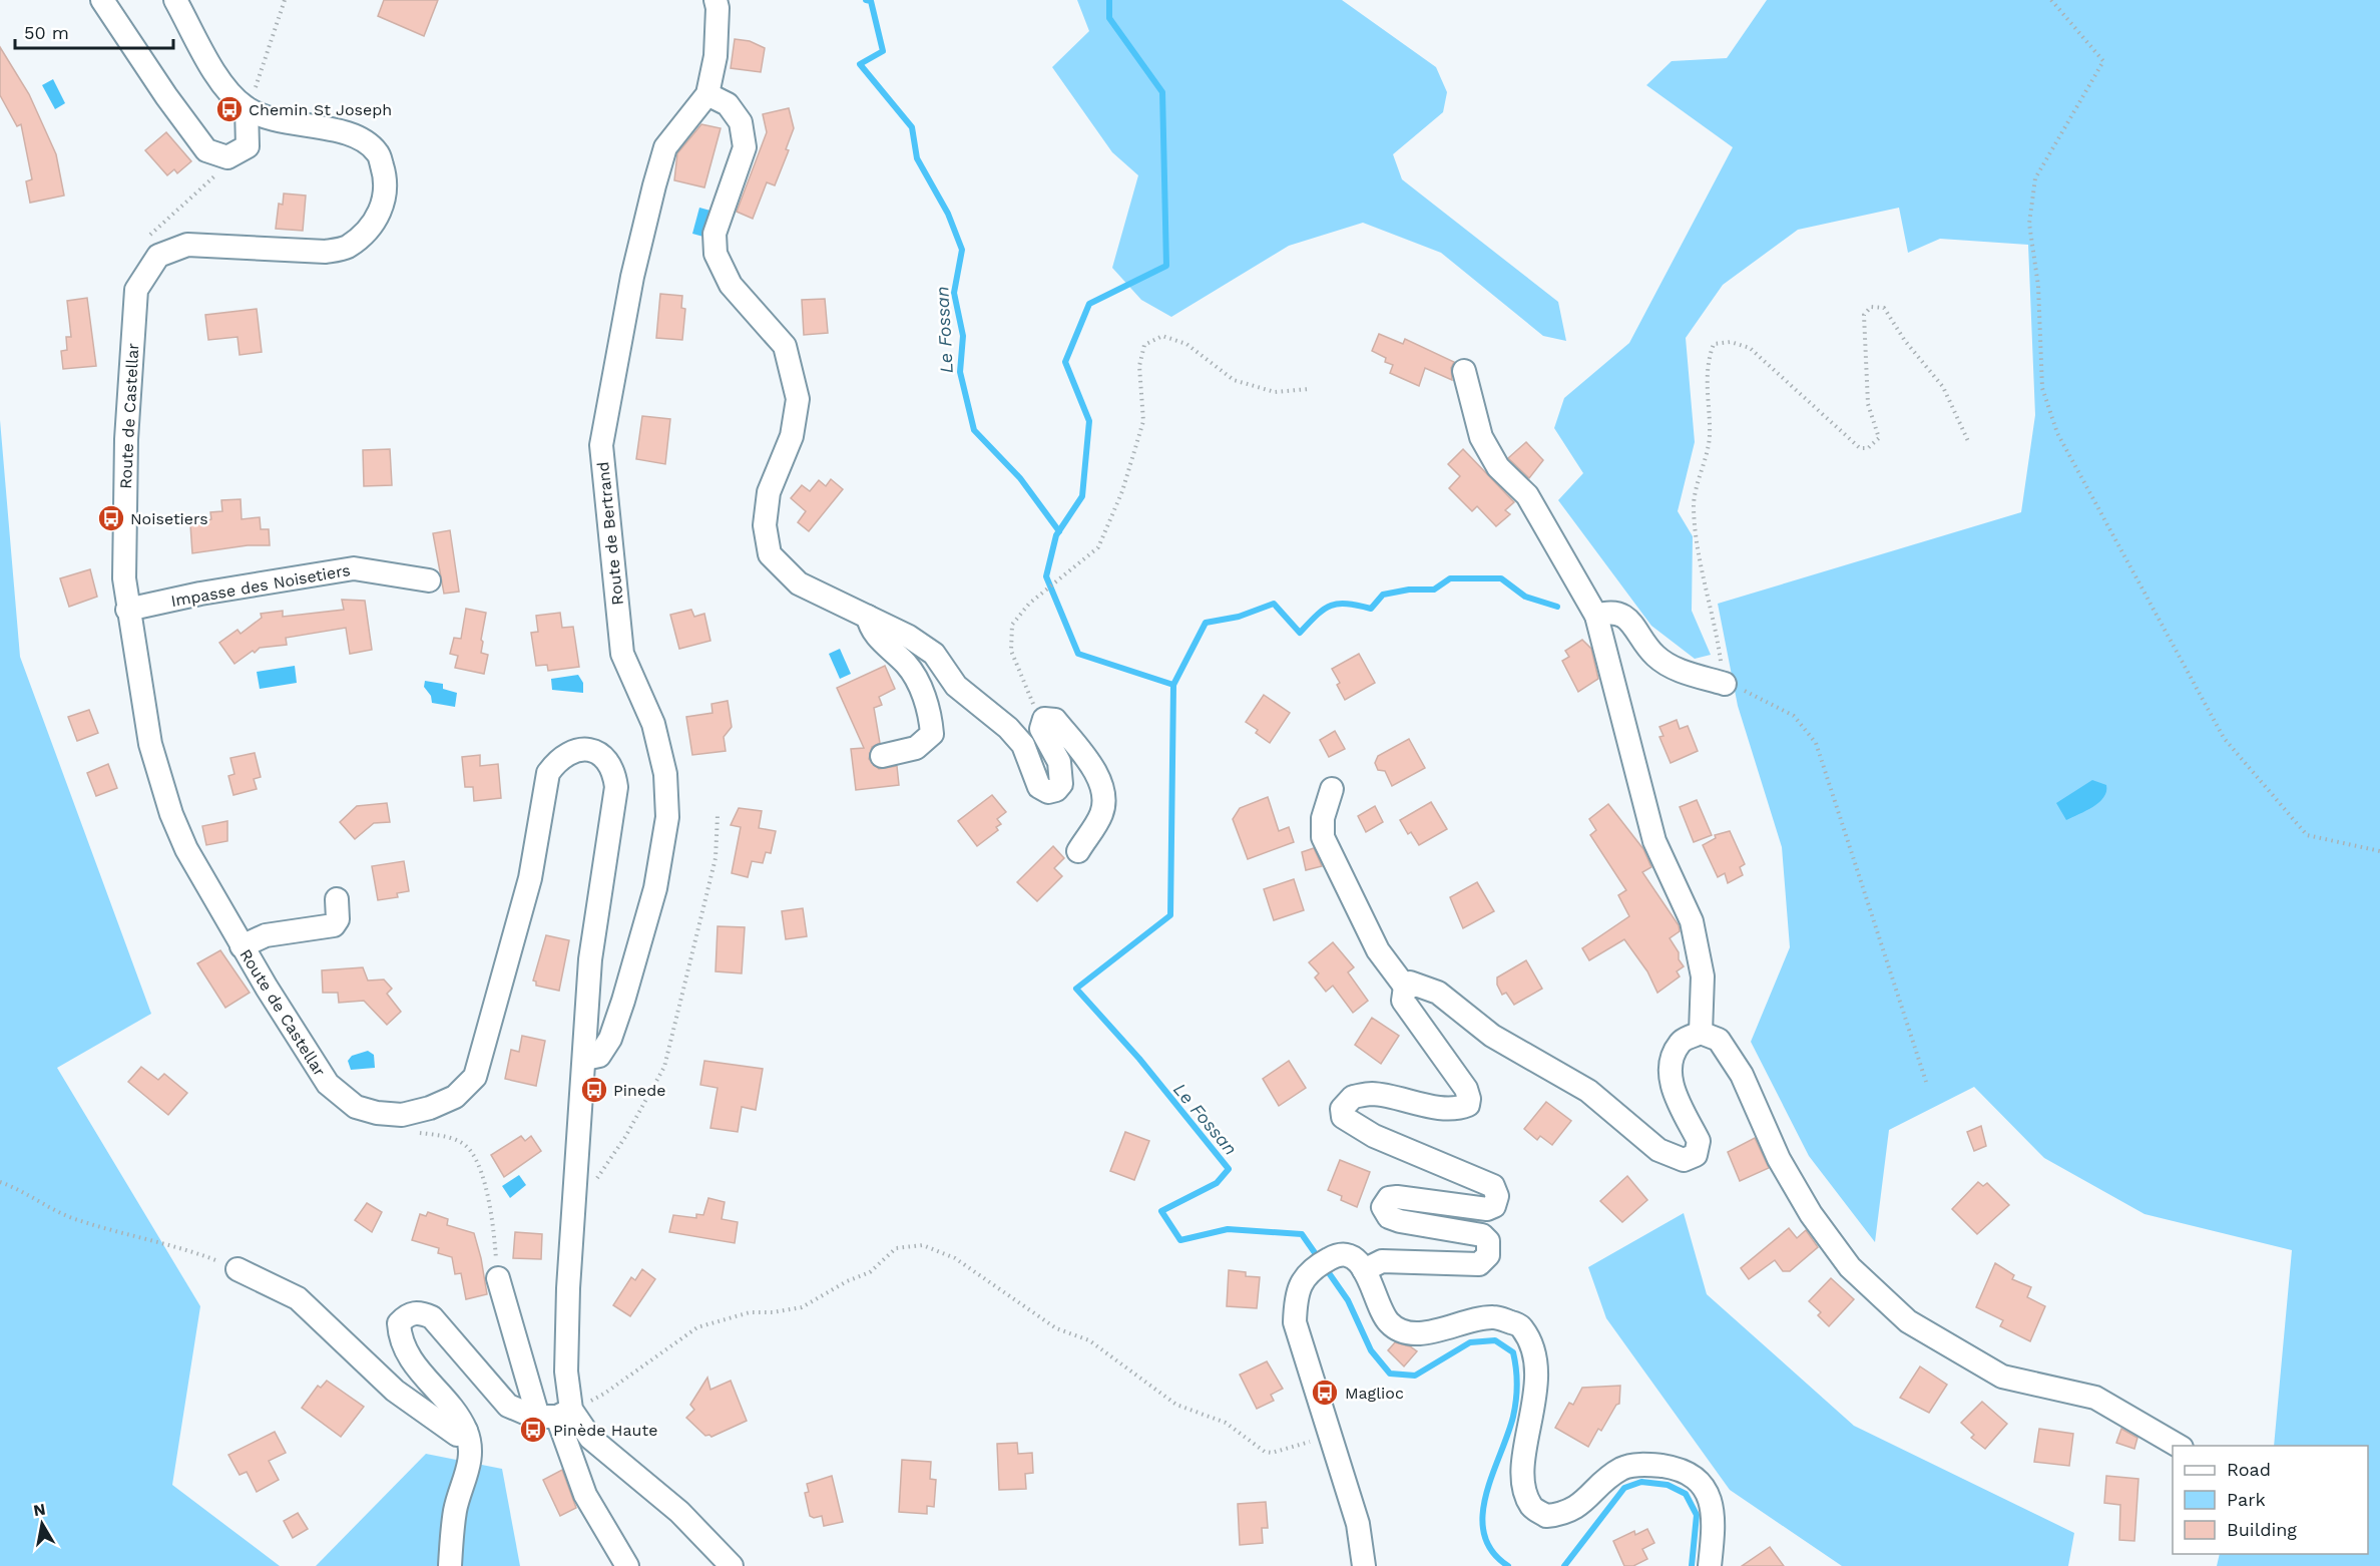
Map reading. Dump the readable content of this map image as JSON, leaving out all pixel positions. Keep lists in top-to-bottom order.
{
  "streets": {
    "street": ["Route de Castellar", "Route de Bertrand", "Impasse des Noisetiers"]
  },
  "crossings": [
    ["Route de Castellar", "Route de Bertrand"],
    ["Route de Castellar", "Impasse des Noisetiers"]
  ],
  "water": ["Le Fossan"],
  "places": {
    "bus stop": [
      "Chemin St Joseph",
      "Noisetiers",
      "Pinede",
      "Maglioc",
      "Pinède Haute"
    ]
  },
  "legend": ["Road", "Park", "Building"],
  "scale_bar": "50 m",
  "north": "top"
}
